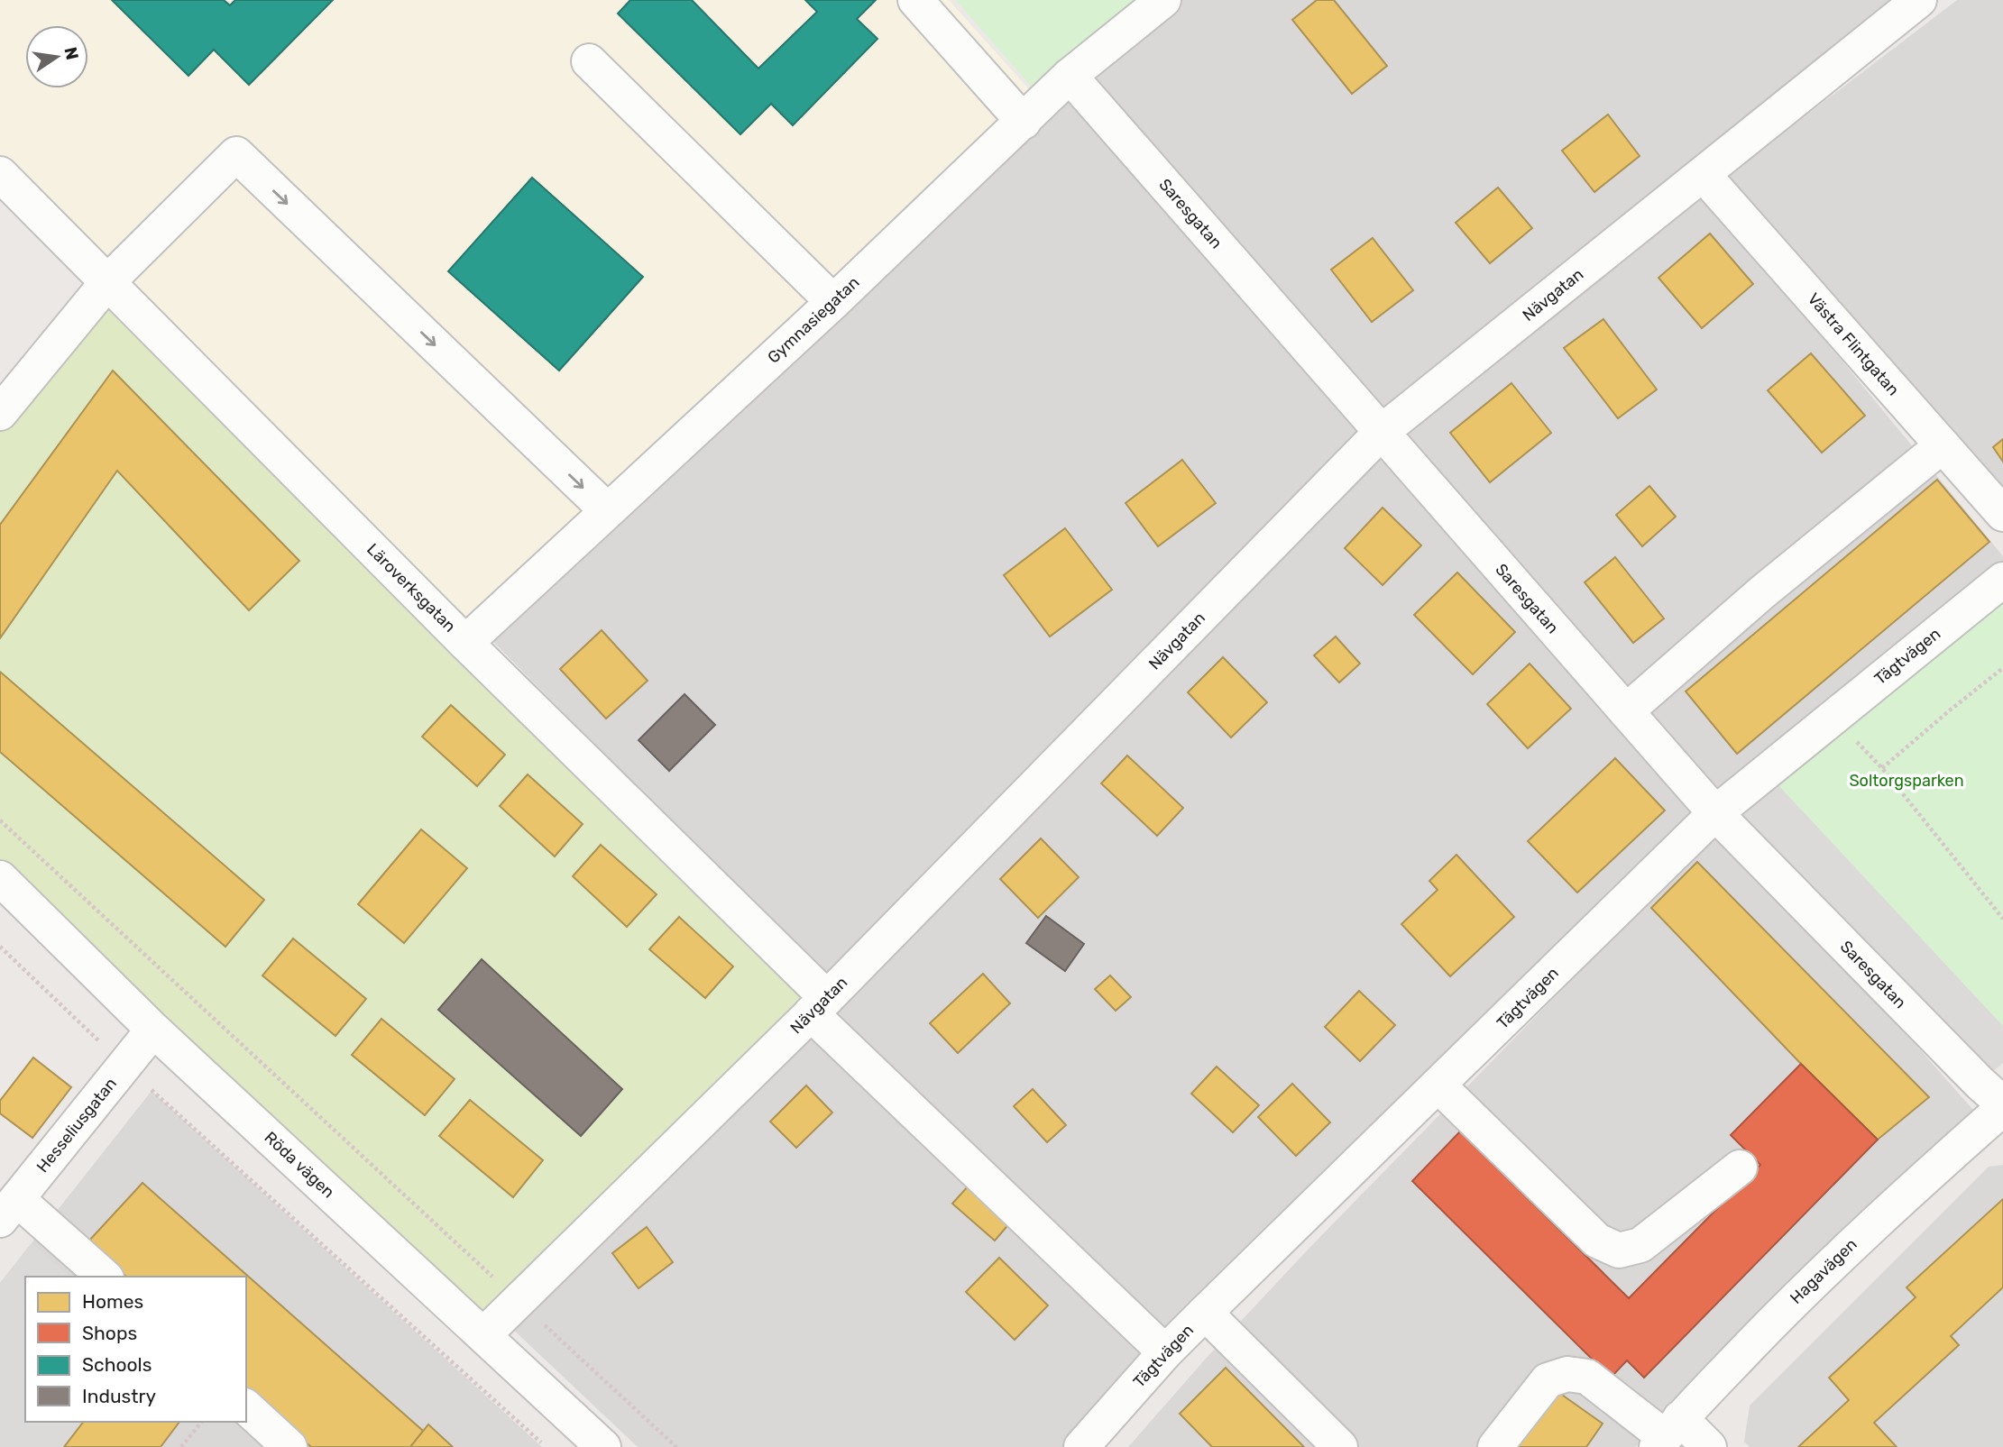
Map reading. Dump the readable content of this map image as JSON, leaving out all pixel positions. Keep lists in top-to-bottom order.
{
  "streets": {
    "street": [
      "Saresgatan",
      "Nävgatan",
      "Gymnasiegatan",
      "Västra Flintgatan",
      "Läroverksgatan",
      "Tägtvägen",
      "Hesseliusgatan",
      "Röda vägen",
      "Hagavägen"
    ]
  },
  "crossings": [
    ["Saresgatan", "Nävgatan"],
    ["Saresgatan", "Gymnasiegatan"],
    ["Saresgatan", "Tägtvägen"],
    ["Saresgatan", "Hagavägen"],
    ["Nävgatan", "Västra Flintgatan"],
    ["Nävgatan", "Läroverksgatan"],
    ["Nävgatan", "Röda vägen"],
    ["Gymnasiegatan", "Läroverksgatan"],
    ["Läroverksgatan", "Tägtvägen"],
    ["Hesseliusgatan", "Röda vägen"]
  ],
  "parks": ["Soltorgsparken"],
  "legend": [
    "Homes",
    "Shops",
    "Schools",
    "Industry"
  ],
  "north": "right"
}
